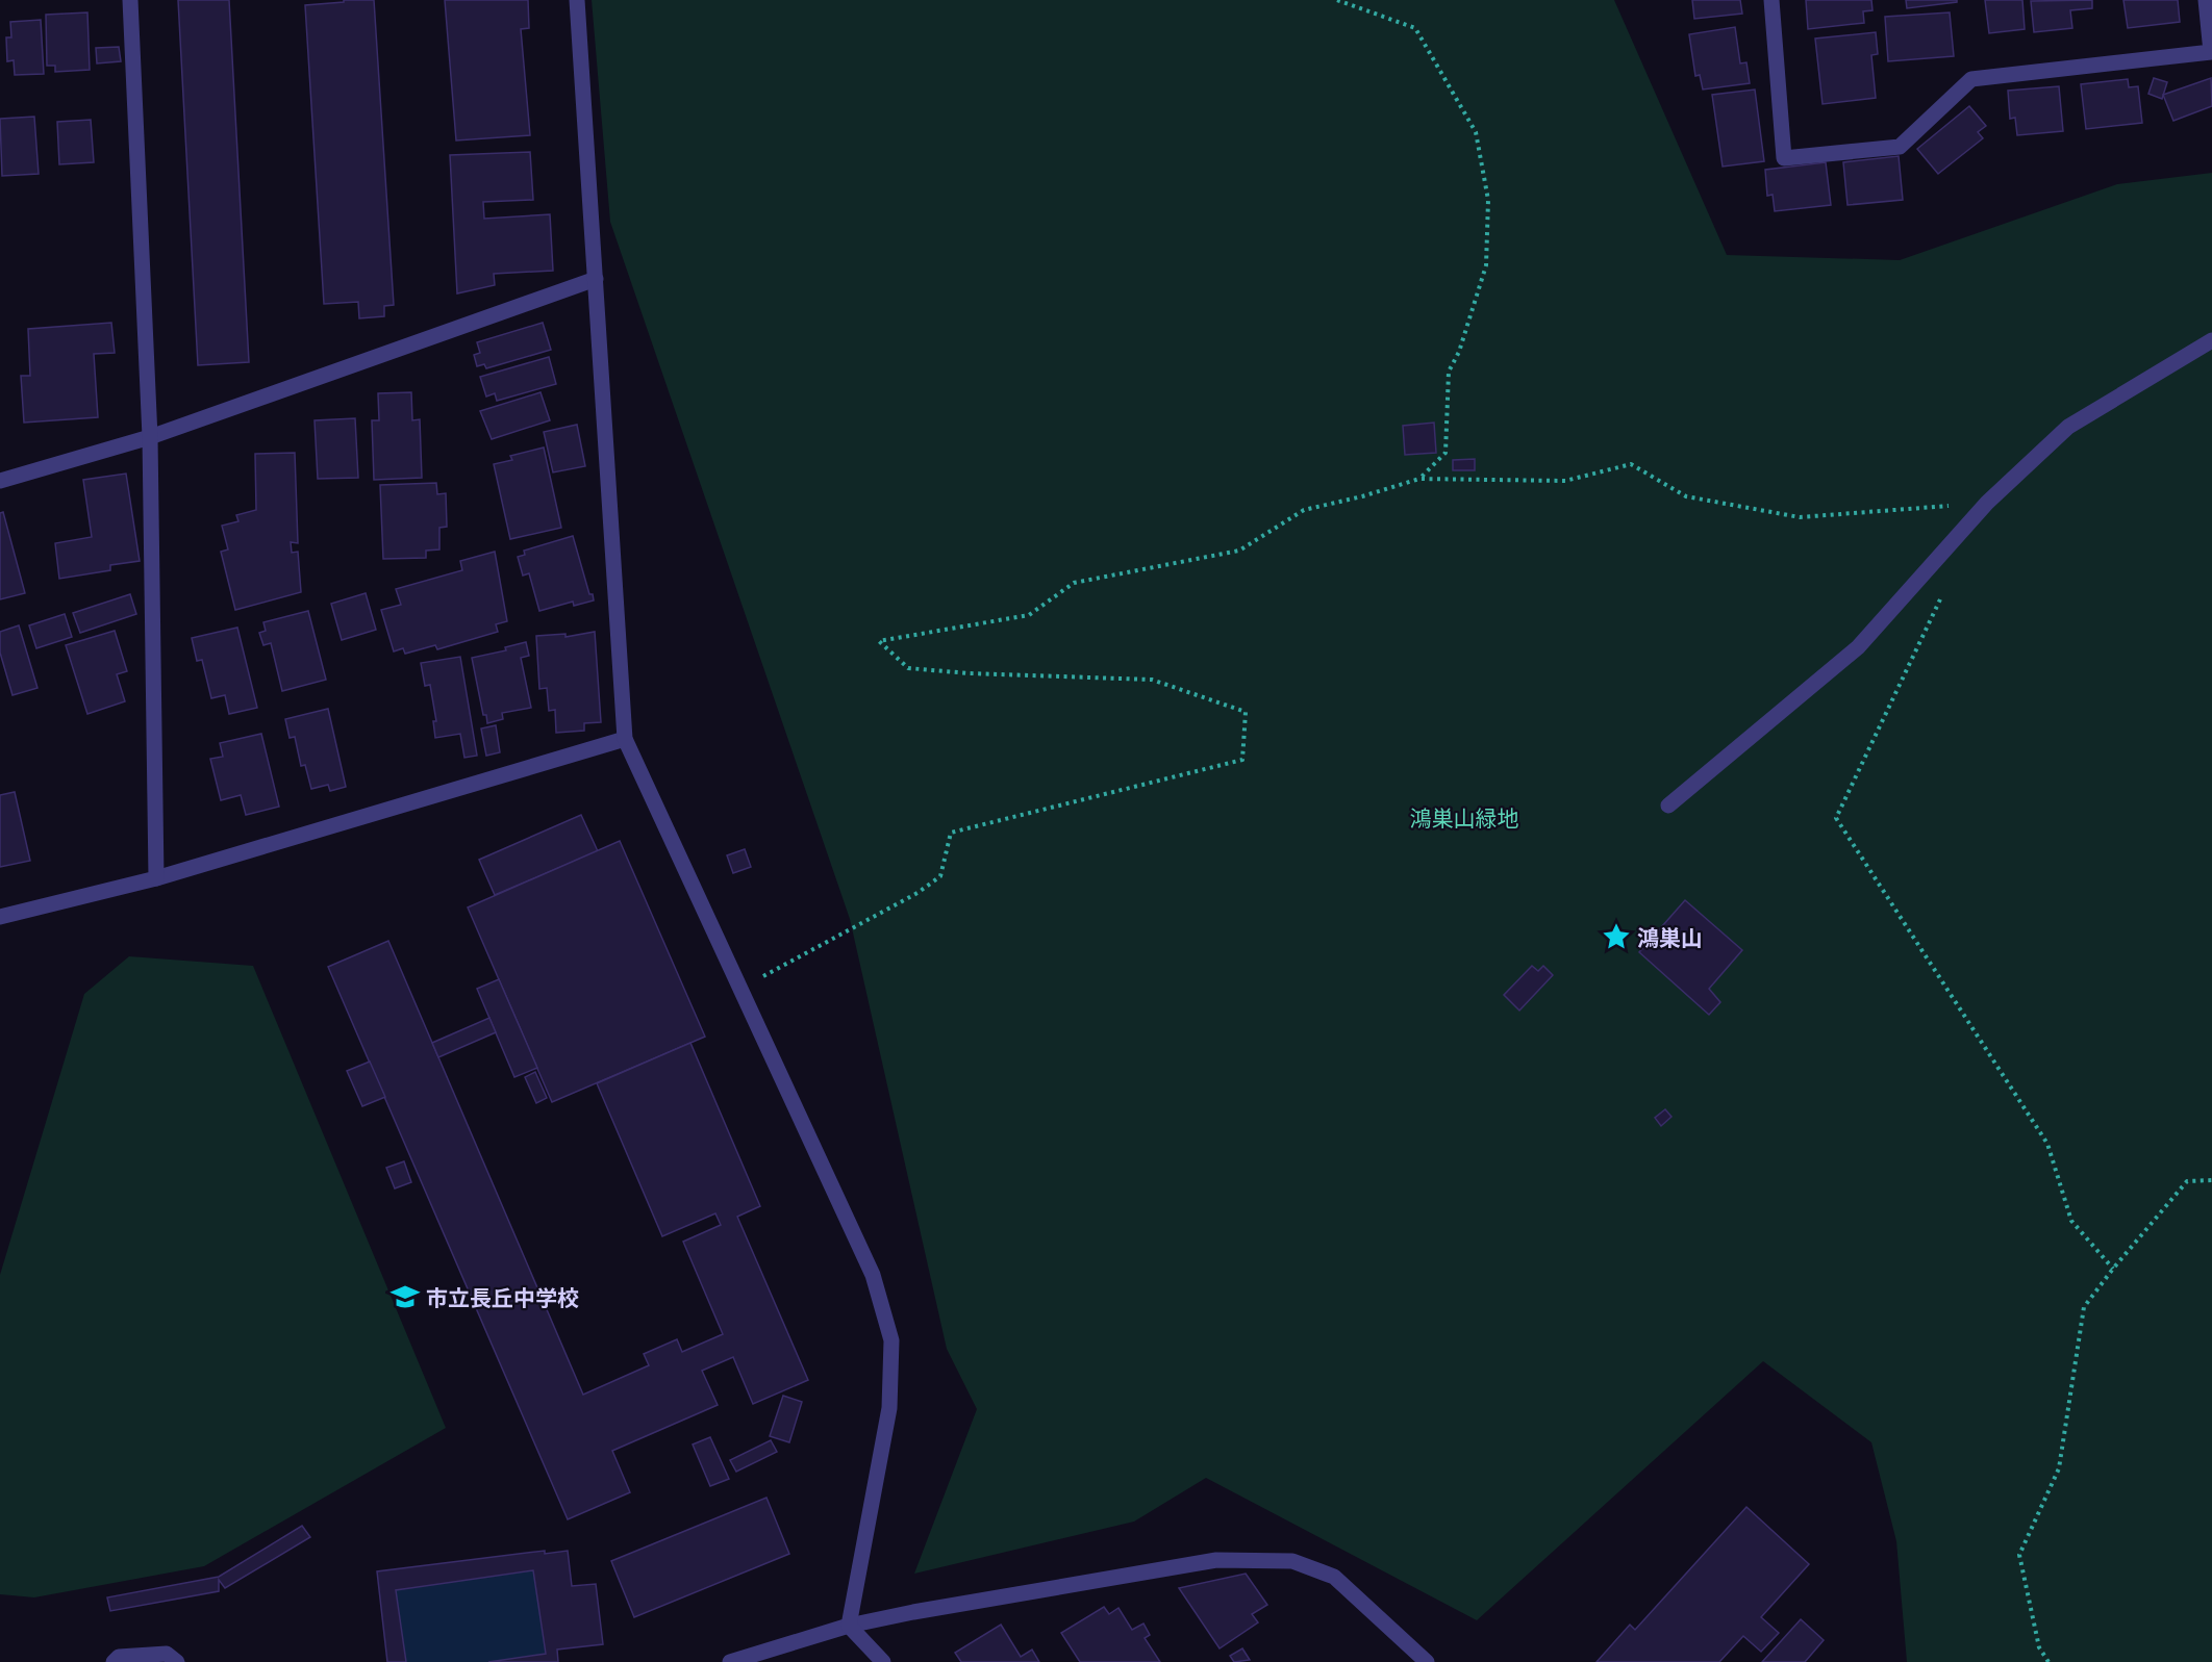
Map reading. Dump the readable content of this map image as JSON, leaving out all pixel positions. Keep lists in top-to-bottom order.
{
  "parks": ["鴻巣山緑地"],
  "places": {
    "place": ["鴻巣山"],
    "school or university": ["市立長丘中学校"]
  }
}
